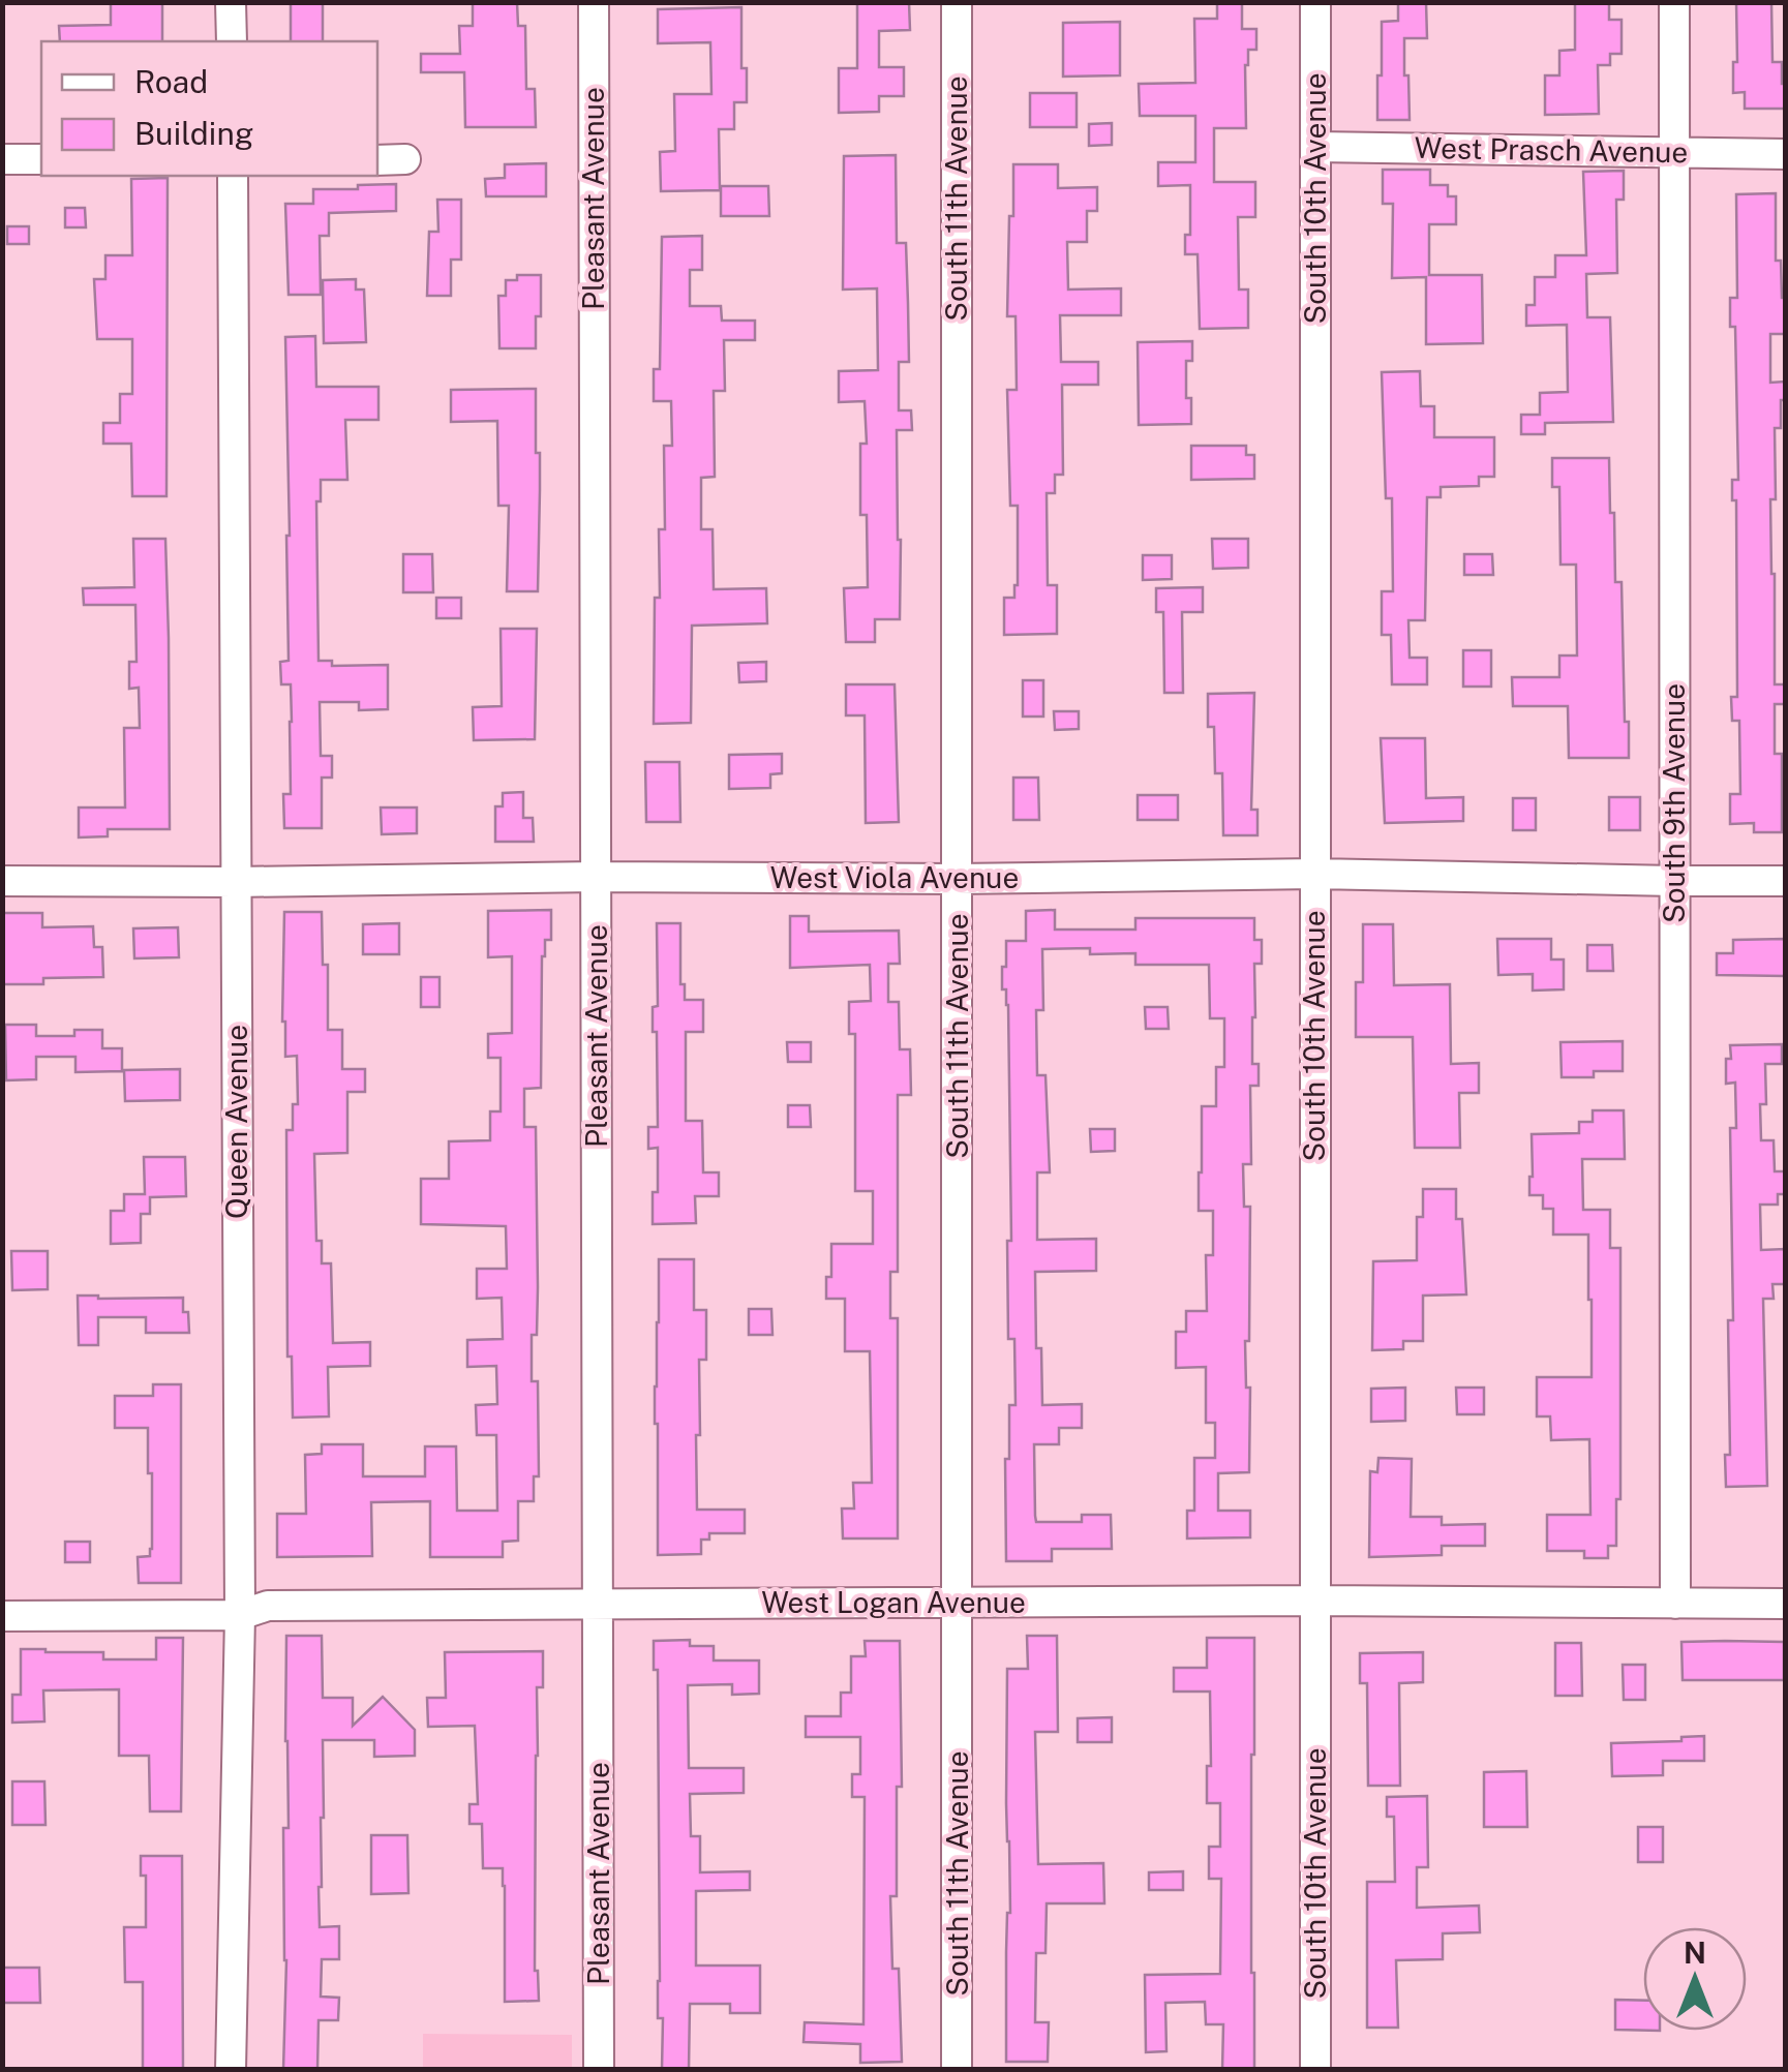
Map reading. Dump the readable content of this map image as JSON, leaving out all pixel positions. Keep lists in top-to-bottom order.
{
  "streets": {
    "street": [
      "West Prasch Avenue",
      "Pleasant Avenue",
      "South 11th Avenue",
      "South 10th Avenue",
      "South 9th Avenue",
      "West Viola Avenue",
      "Queen Avenue",
      "West Logan Avenue"
    ]
  },
  "crossings": [
    ["West Prasch Avenue", "South 10th Avenue"],
    ["West Prasch Avenue", "South 9th Avenue"],
    ["Pleasant Avenue", "West Viola Avenue"],
    ["Pleasant Avenue", "West Logan Avenue"],
    ["South 11th Avenue", "West Viola Avenue"],
    ["South 11th Avenue", "West Logan Avenue"],
    ["South 10th Avenue", "West Viola Avenue"],
    ["South 10th Avenue", "West Logan Avenue"],
    ["South 9th Avenue", "West Viola Avenue"],
    ["South 9th Avenue", "West Logan Avenue"],
    ["West Viola Avenue", "Queen Avenue"],
    ["Queen Avenue", "West Logan Avenue"]
  ],
  "legend": ["Road", "Building"],
  "north": "top"
}
